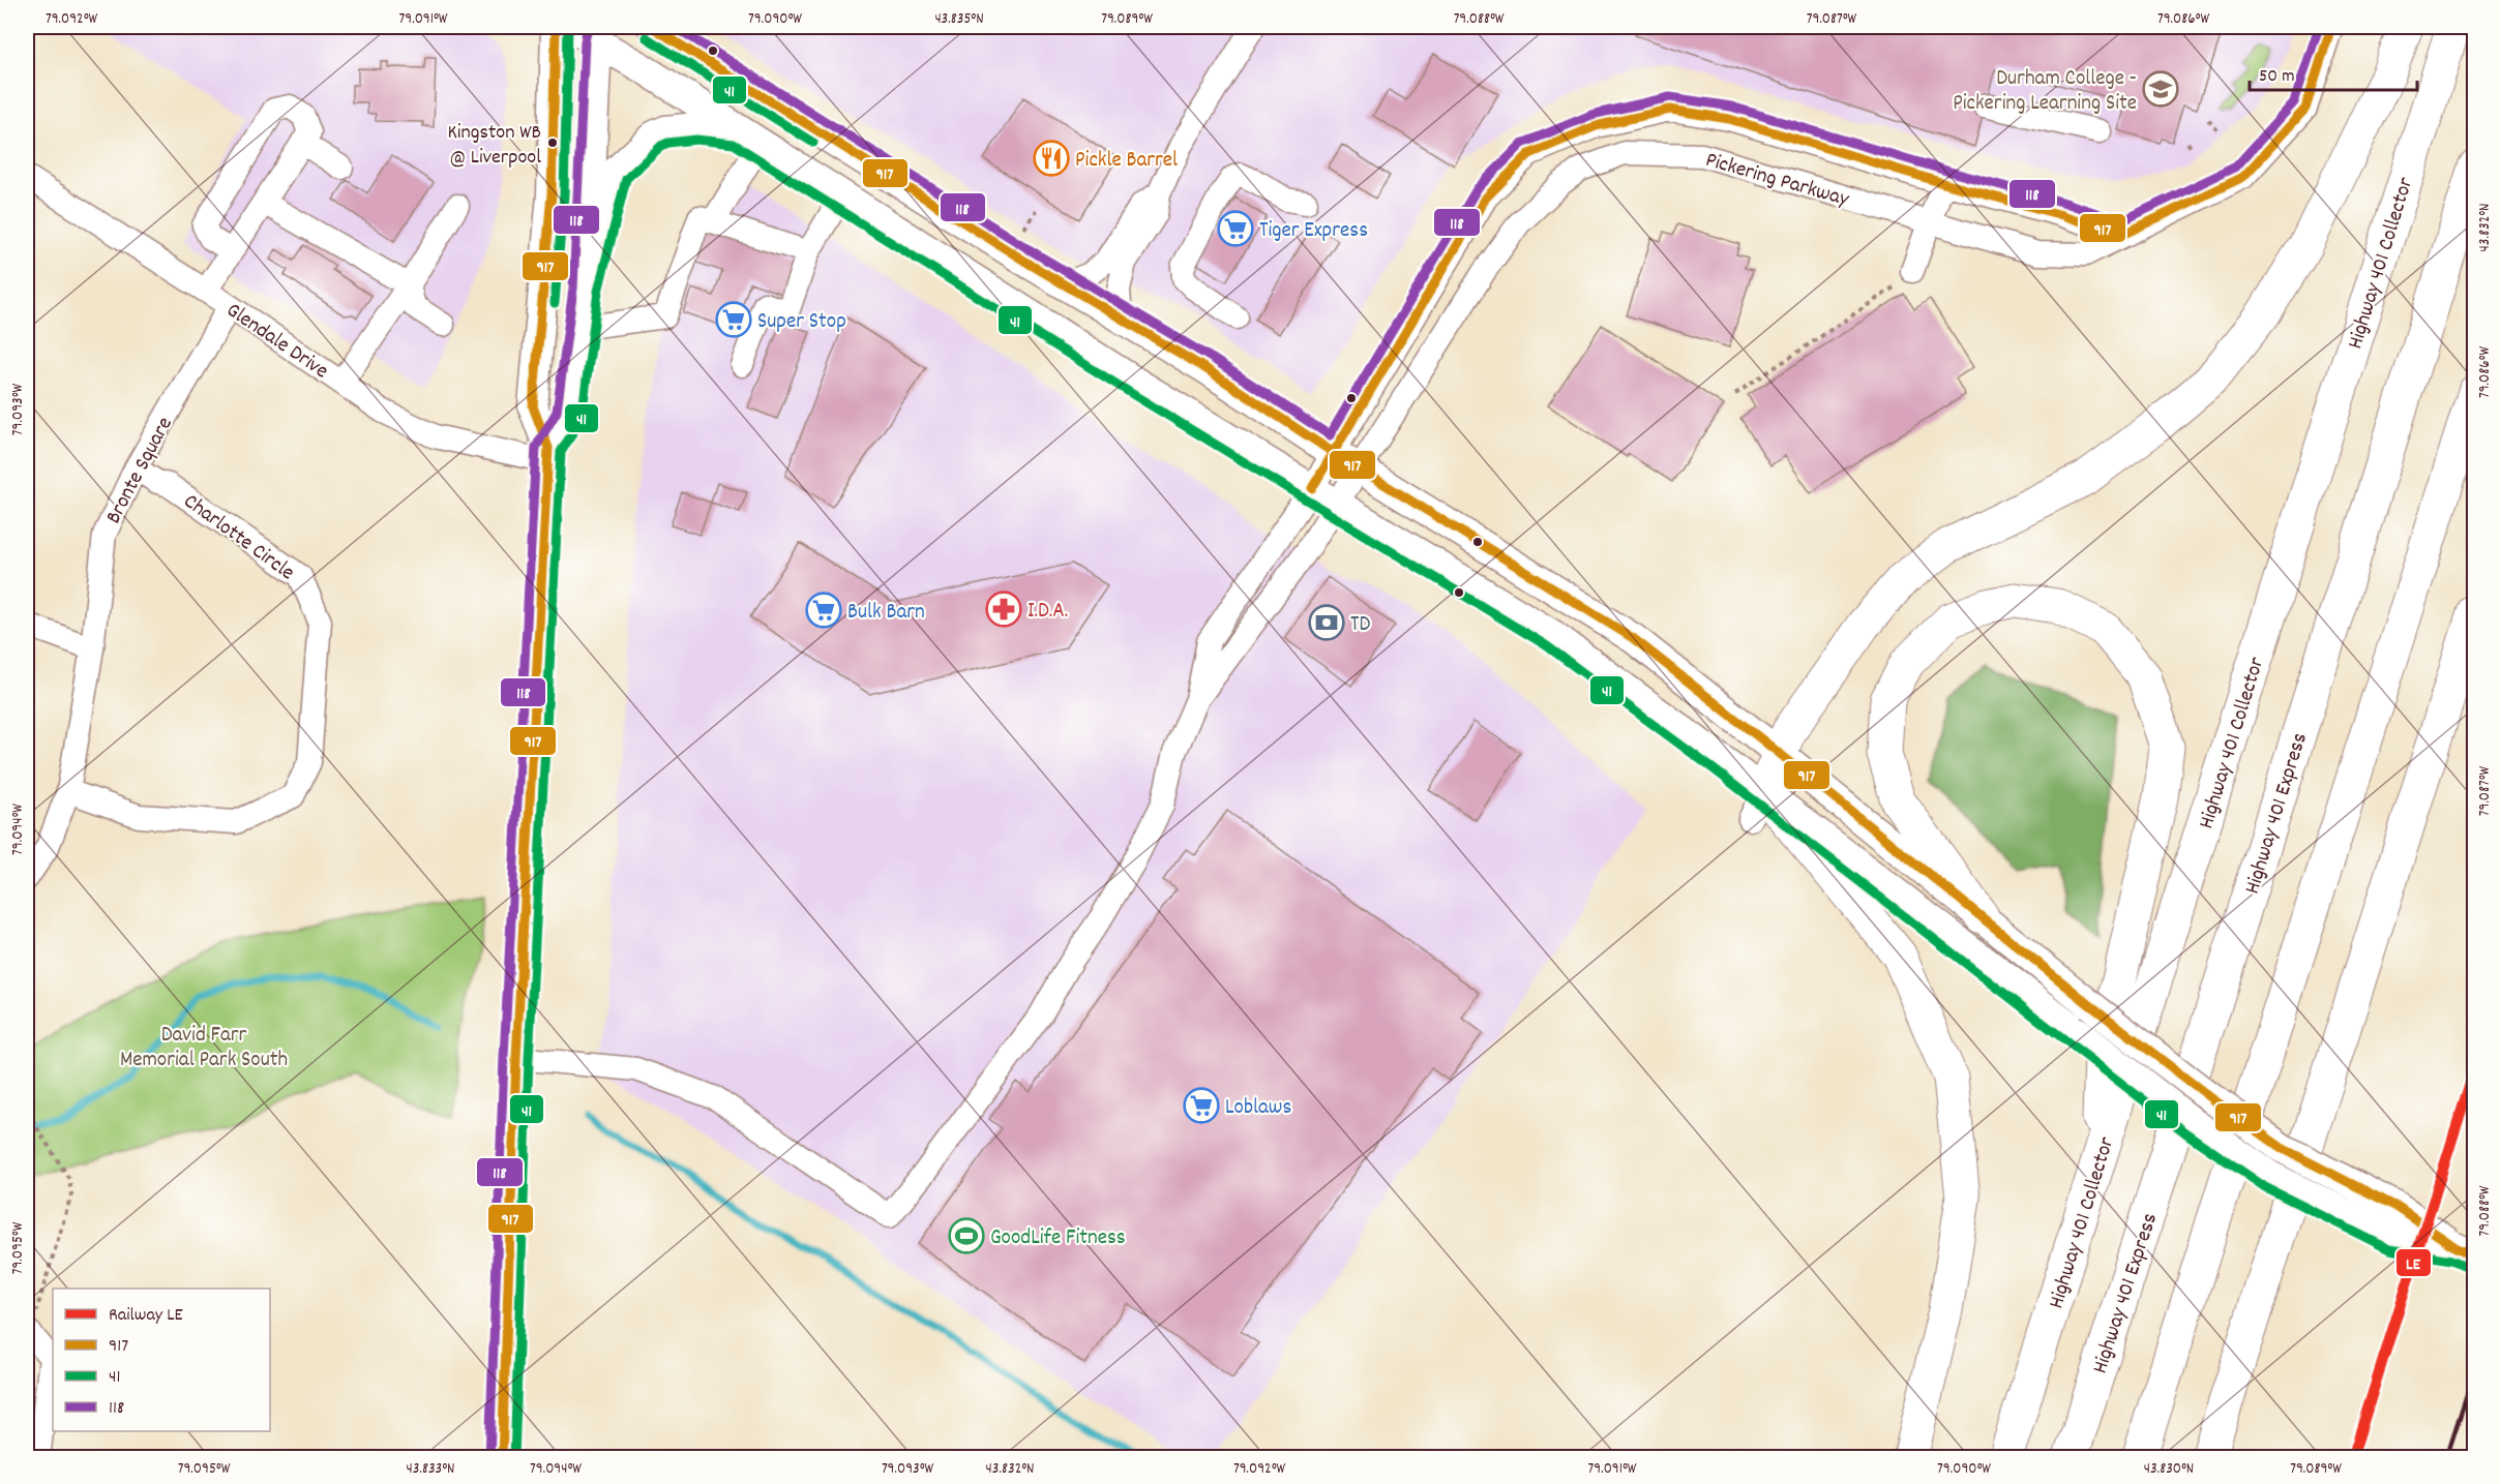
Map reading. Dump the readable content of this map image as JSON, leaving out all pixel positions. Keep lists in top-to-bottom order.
{
  "streets": {
    "highway": ["Highway 401 Collector", "Highway 401 Express"],
    "street": [
      "Pickering Parkway",
      "Glendale Drive",
      "Bronte Square",
      "Charlotte Circle"
    ]
  },
  "crossings": [
    ["Glendale Drive", "Bronte Square"],
    ["Bronte Square", "Charlotte Circle"]
  ],
  "parks": ["David Farr Memorial Park South"],
  "places": {
    "school or university": ["Durham College - Pickering Learning Site"],
    "other": ["Kingston WB @ Liverpool"],
    "restaurant": ["Pickle Barrel"],
    "supermarket": [
      "Tiger Express",
      "Super Stop",
      "Bulk Barn",
      "Loblaws"
    ],
    "pharmacy": ["I.D.A."],
    "bank": ["TD"],
    "sports": ["GoodLife Fitness"]
  },
  "lines": [
    "transit line 917",
    "transit line 41",
    "transit line 118",
    "rail line LE"
  ],
  "legend": [
    "Railway LE",
    "917",
    "41",
    "118"
  ],
  "scale_bar": "50 m",
  "coordinates": [
    "79.092°W",
    "79.091°W",
    "79.090°W",
    "43.835°N",
    "79.089°W",
    "79.088°W",
    "79.087°W",
    "79.086°W",
    "43.832°N",
    "79.093°W",
    "79.094°W",
    "79.095°W",
    "43.833°N",
    "43.830°N"
  ]
}
